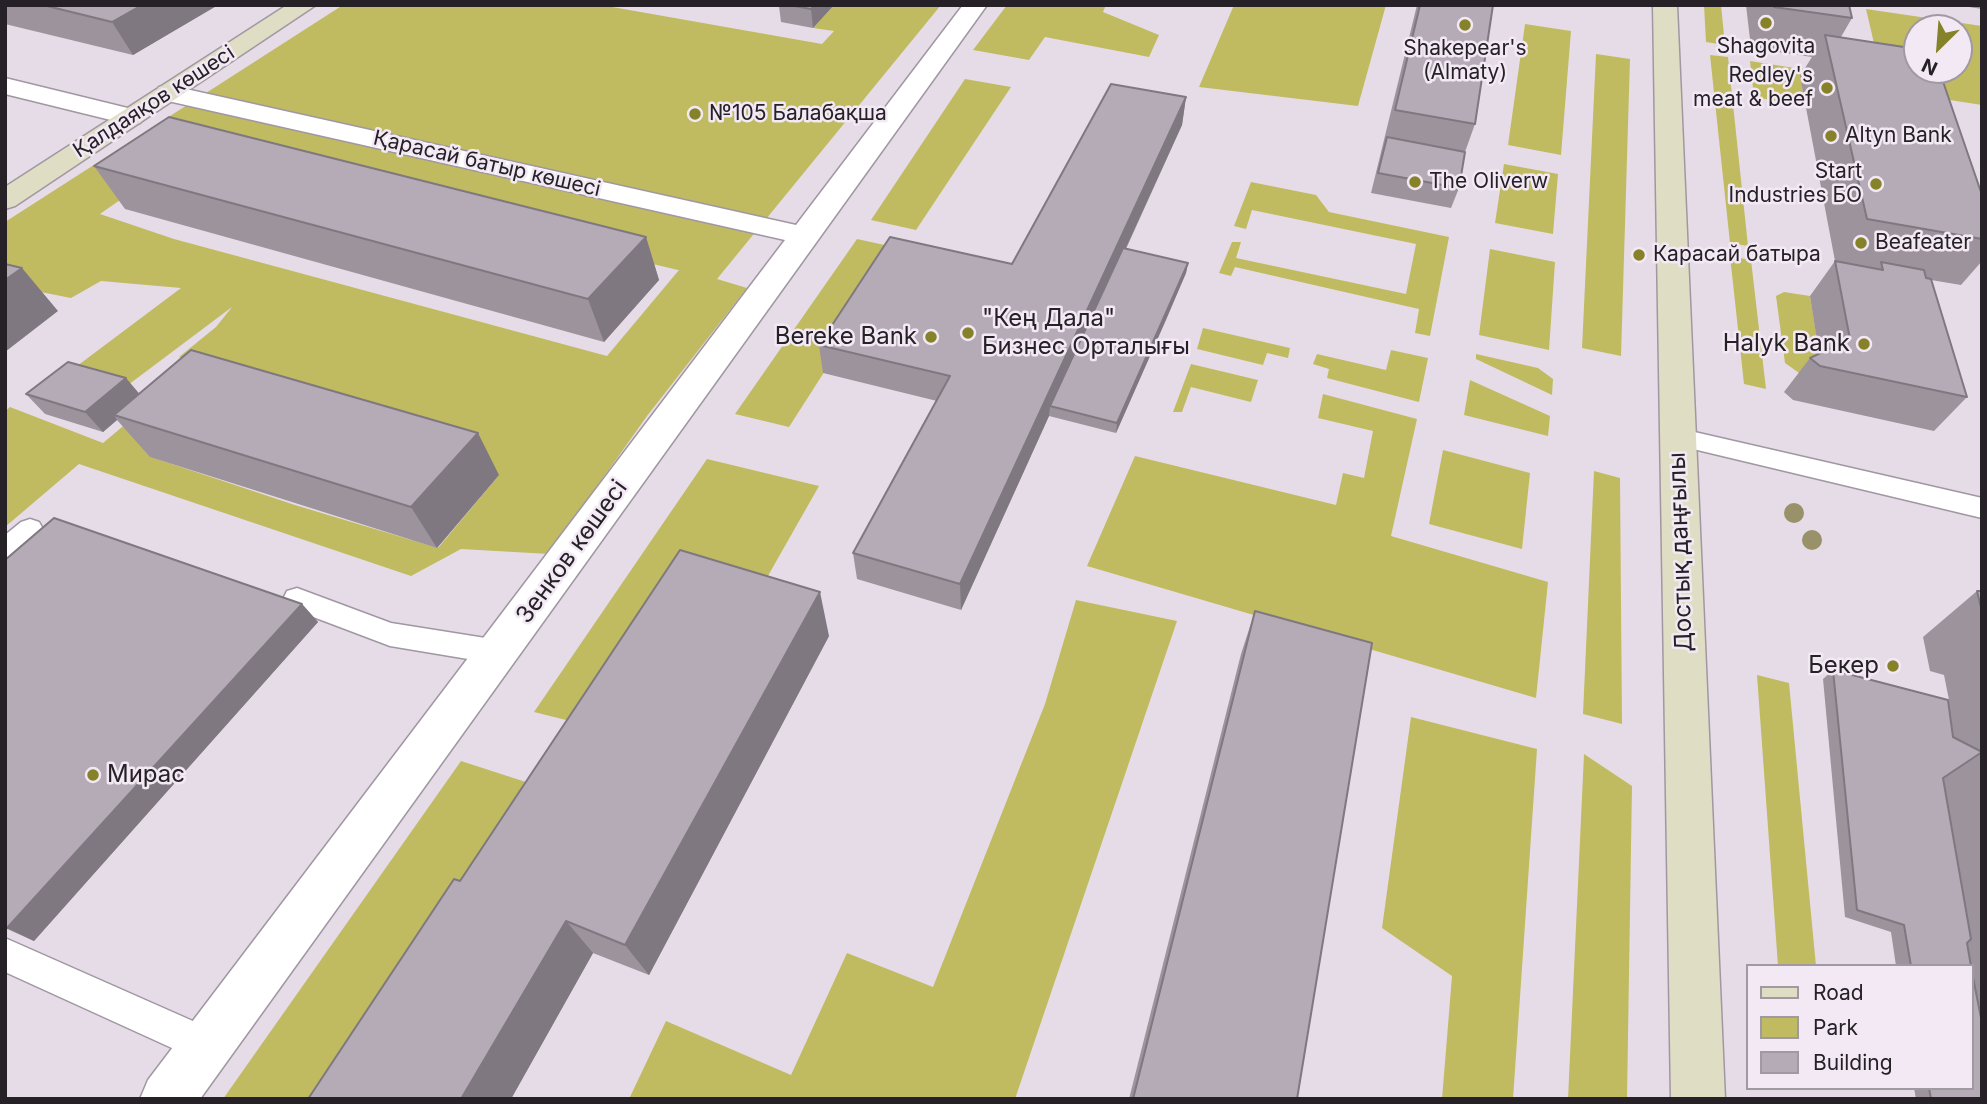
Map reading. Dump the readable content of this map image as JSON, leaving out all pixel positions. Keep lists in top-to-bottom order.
{
  "streets": {
    "main road": ["Қалдаяқов көшесі", "Достық даңғылы"],
    "street": ["Қарасай батыр көшесі", "Зенков көшесі"]
  },
  "crossings": [
    ["Қалдаяқов көшесі", "Қарасай батыр көшесі"],
    ["Қарасай батыр көшесі", "Зенков көшесі"]
  ],
  "places": [
    "Shagovita",
    "Shakepear's (Almaty)",
    "Redley's meat & beef",
    "№105 Балабақша",
    "Altyn Bank",
    "The Oliverw",
    "Start Industries БО",
    "Beafeater",
    "Карасай батыра",
    "\"Кең Дала\" Бизнес Орталығы",
    "Bereke Bank",
    "Halyk Bank",
    "Бекер",
    "Мирас"
  ],
  "legend": ["Road", "Park", "Building"],
  "north": "bottom left"
}
